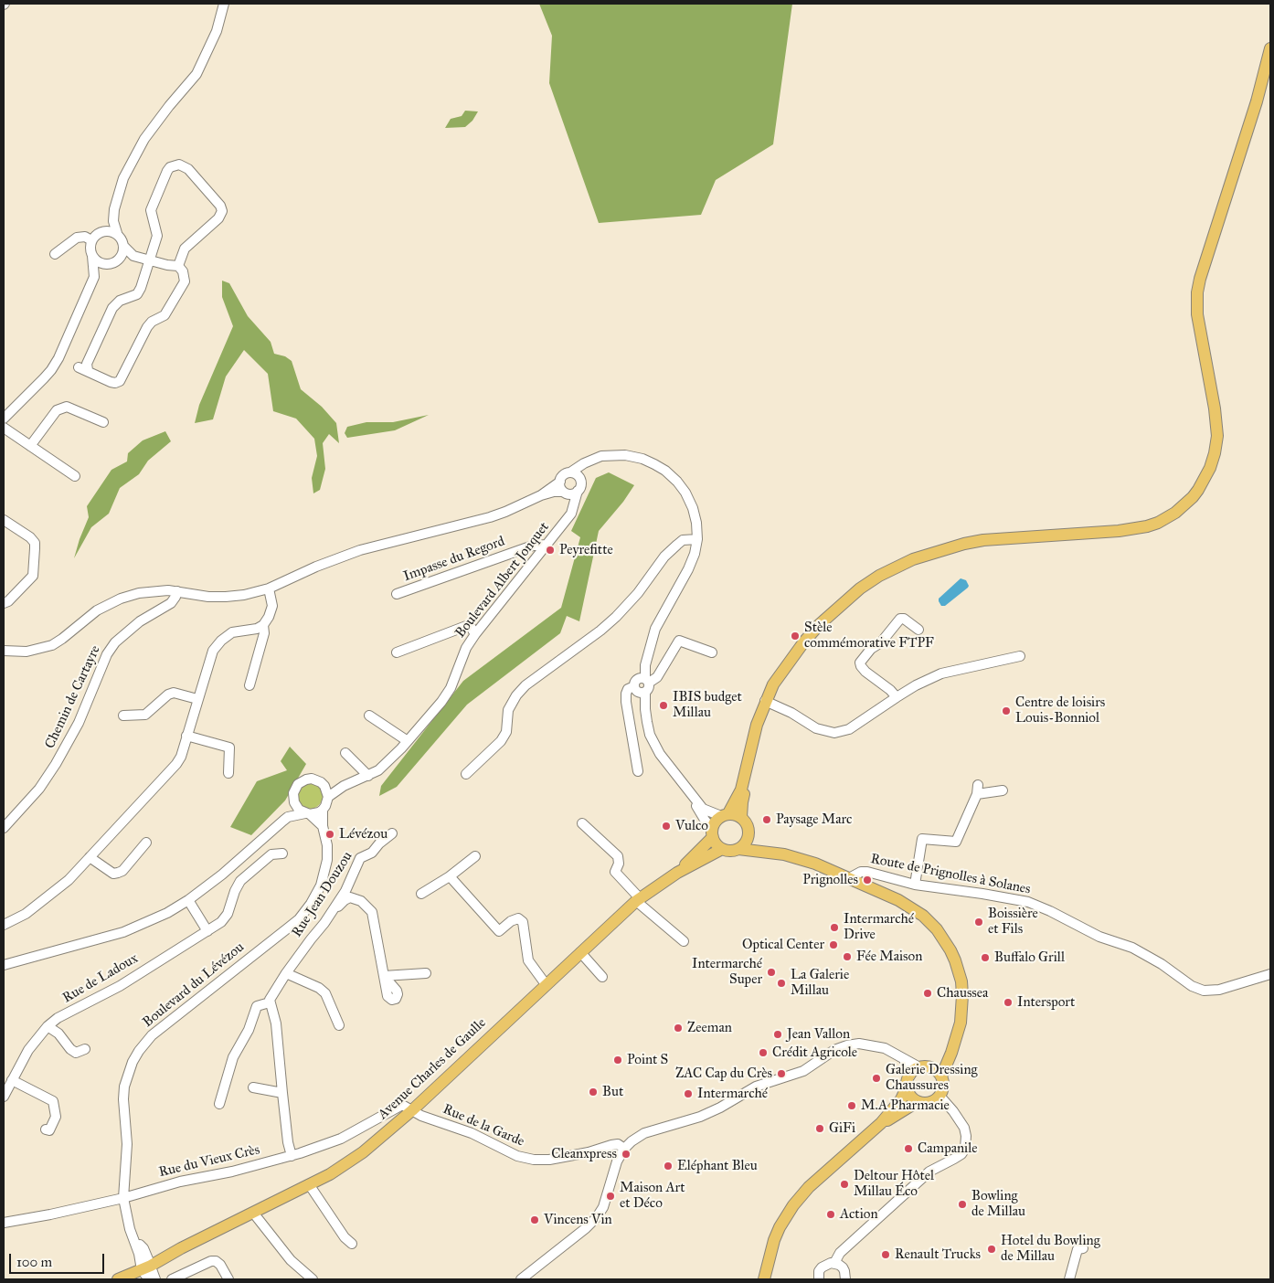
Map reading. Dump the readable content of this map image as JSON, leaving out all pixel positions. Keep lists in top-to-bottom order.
{
  "streets": {
    "main road": ["Avenue Charles de Gaulle"],
    "street": [
      "Impasse du Regord",
      "Boulevard Albert Jonquet",
      "Chemin de Cartayre",
      "Route de Prignolles à Solanes",
      "Rue Jean Douzou",
      "Rue de Ladoux",
      "Boulevard du Lévézou",
      "Rue de la Garde",
      "Rue du Vieux Crès"
    ]
  },
  "crossings": [
    ["Impasse du Regord", "Boulevard Albert Jonquet"],
    ["Boulevard Albert Jonquet", "Boulevard du Lévézou"],
    ["Boulevard du Lévézou", "Avenue Charles de Gaulle"],
    ["Boulevard du Lévézou", "Rue du Vieux Crès"],
    ["Avenue Charles de Gaulle", "Rue de la Garde"],
    ["Avenue Charles de Gaulle", "Rue du Vieux Crès"],
    ["Rue de la Garde", "Rue du Vieux Crès"]
  ],
  "places": [
    "Peyrefitte",
    "Stèle commémorative FTPF",
    "IBIS budget Millau",
    "Centre de loisirs Louis-Bonniol",
    "Paysage Marc",
    "Vulco",
    "Lévézou",
    "Prignolles",
    "Boissière et Fils",
    "Intermarché Drive",
    "Optical Center",
    "Fée Maison",
    "Buffalo Grill",
    "Intermarché Super",
    "La Galerie Millau",
    "Chaussea",
    "Intersport",
    "Zeeman",
    "Jean Vallon",
    "Crédit Agricole",
    "Point S",
    "ZAC Cap du Crès",
    "Galerie Dressing Chaussures",
    "But",
    "Intermarché",
    "M.A Pharmacie",
    "GiFi",
    "Campanile",
    "Cleanxpress",
    "Eléphant Bleu",
    "Deltour Hôtel Millau Éco",
    "Maison Art et Déco",
    "Bowling de Millau",
    "Action",
    "Vincens Vin",
    "Hotel du Bowling de Millau",
    "Renault Trucks"
  ],
  "scale_bar": "100 m"
}
